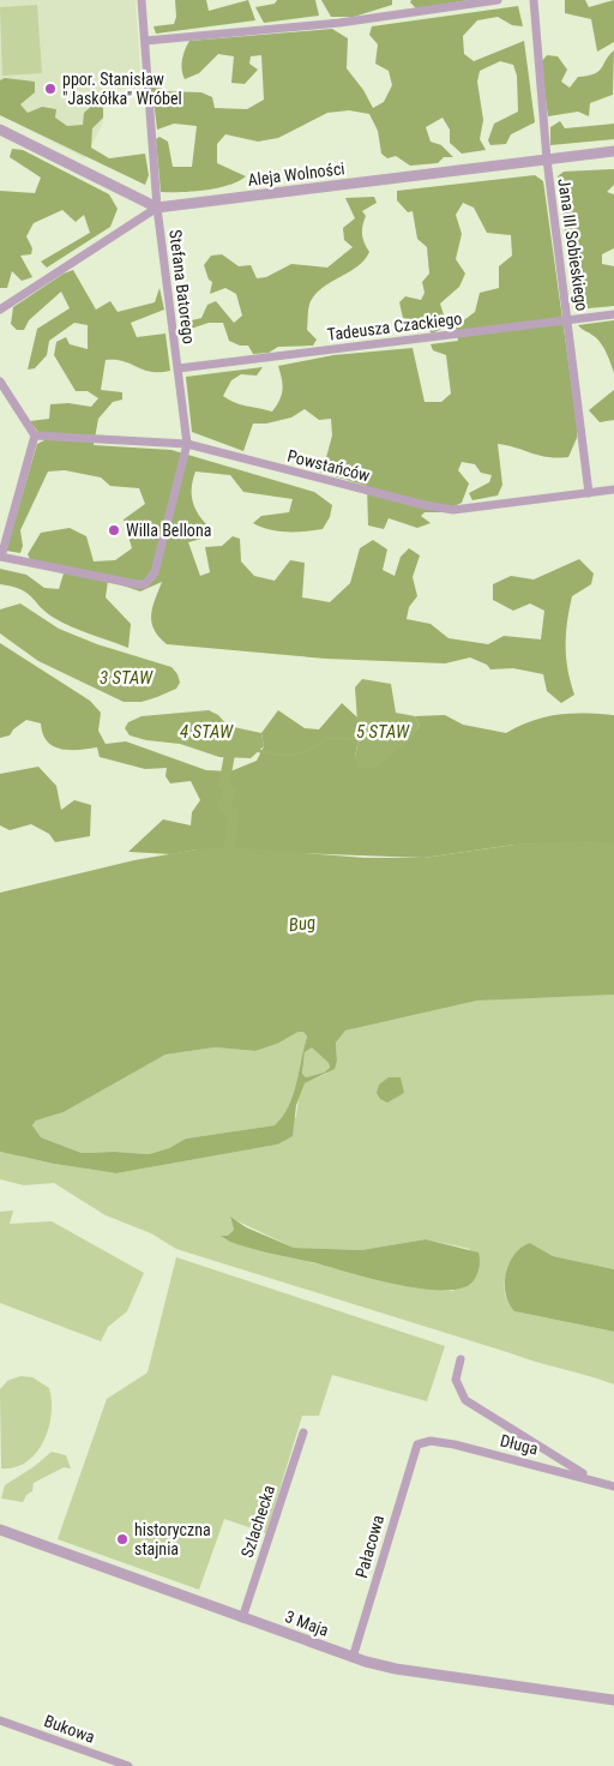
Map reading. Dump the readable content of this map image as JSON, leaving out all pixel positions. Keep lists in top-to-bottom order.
{
  "streets": {
    "street": [
      "Aleja Wolności",
      "Jana III Sobieskiego",
      "Stefana Batorego",
      "Tadeusza Czackiego",
      "Powstańców",
      "Długa",
      "Szlachecka",
      "Pałacowa",
      "3 Maja",
      "Bukowa"
    ]
  },
  "crossings": [
    ["Aleja Wolności", "Jana III Sobieskiego"],
    ["Aleja Wolności", "Stefana Batorego"],
    ["Jana III Sobieskiego", "Tadeusza Czackiego"],
    ["Jana III Sobieskiego", "Powstańców"],
    ["Stefana Batorego", "Tadeusza Czackiego"],
    ["Stefana Batorego", "Powstańców"],
    ["Długa", "Pałacowa"],
    ["Szlachecka", "3 Maja"],
    ["Pałacowa", "3 Maja"]
  ],
  "water": [
    "3 STAW",
    "4 STAW",
    "5 STAW",
    "Bug"
  ],
  "places": ["ppor. Stanisław \"Jaskółka\" Wróbel", "Willa Bellona", "historyczna stajnia"]
}
